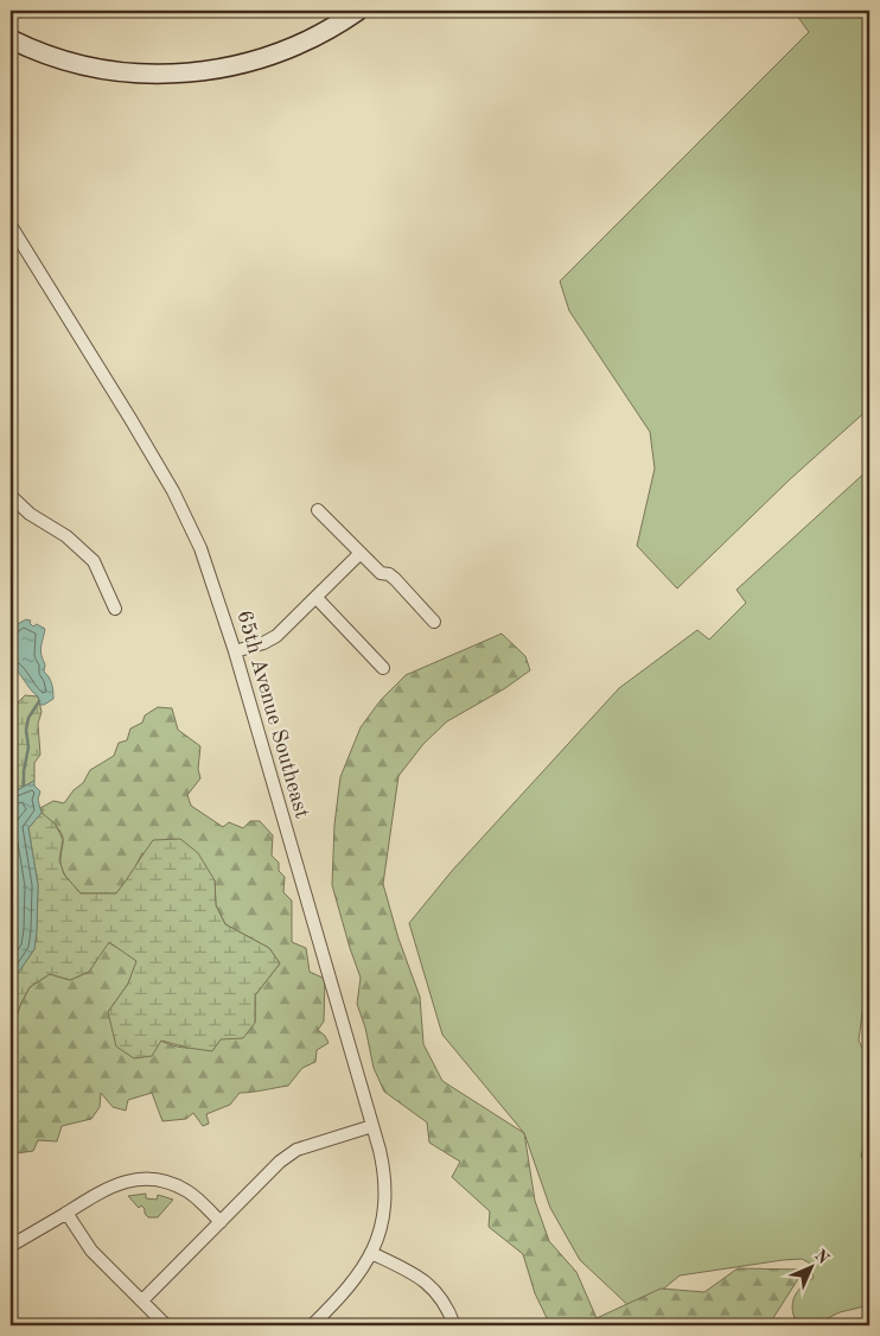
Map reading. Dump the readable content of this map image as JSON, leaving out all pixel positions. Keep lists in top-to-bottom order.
{
  "streets": {
    "street": ["65th Avenue Southeast"]
  },
  "north": "top right"
}
